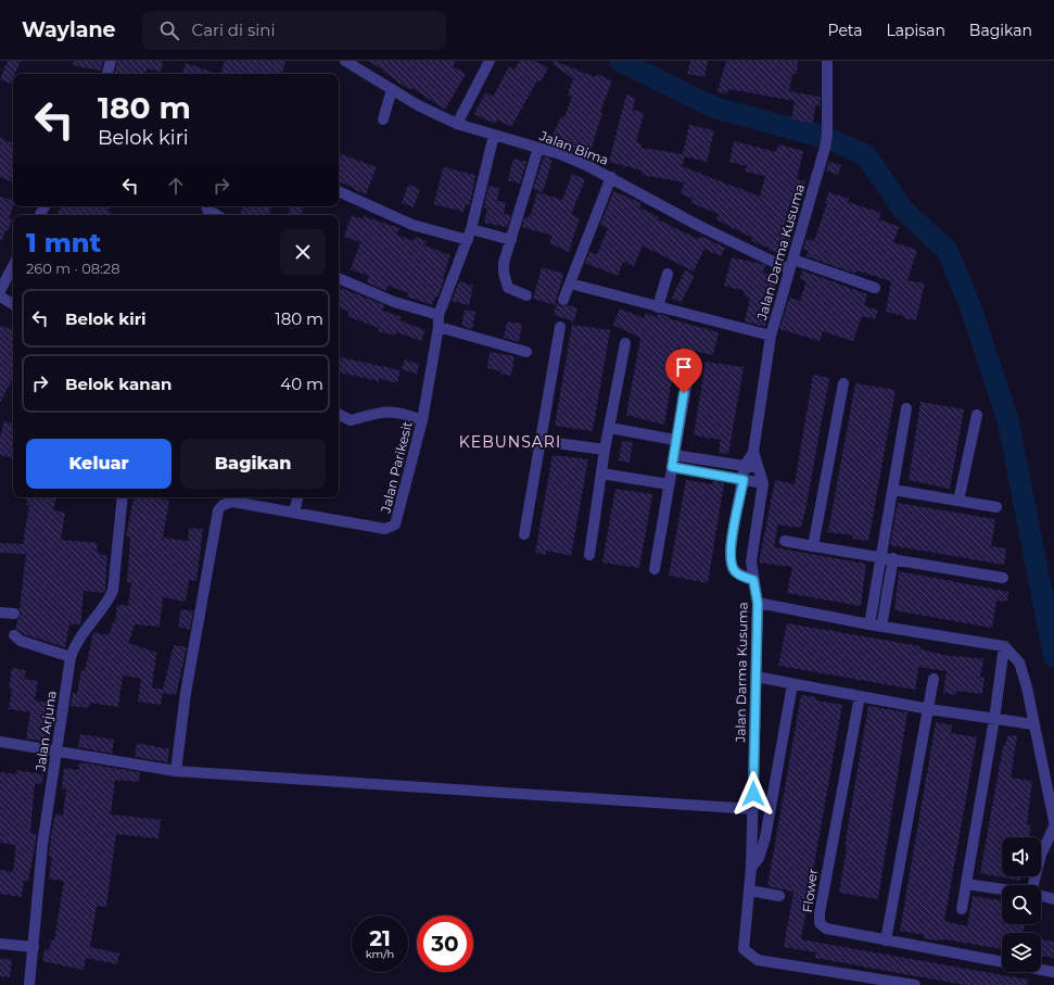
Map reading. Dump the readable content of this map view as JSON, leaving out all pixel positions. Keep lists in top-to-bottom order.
{
  "streets": {
    "street": [
      "Jalan Bima",
      "Jalan Darma Kusuma",
      "Jalan Parikesit",
      "Jalan Arjuna",
      "Flower"
    ]
  },
  "crossings": [
    ["Jalan Bima", "Jalan Darma Kusuma"],
    ["Jalan Bima", "Jalan Parikesit"]
  ],
  "districts": ["KEBUNSARI"],
  "page": {
    "header": "Waylane",
    "search": "Cari di sini",
    "nav": ["Peta", "Lapisan", "Bagikan"],
    "turn": ["180 m", "Belok kiri"],
    "heading": ["1 mnt", "260 m · 08:28"],
    "list": [
      {
        "name": "Belok kiri",
        "value": "180 m"
      },
      {
        "name": "Belok kanan",
        "value": "40 m"
      }
    ],
    "buttons": ["Keluar", "Bagikan"],
    "speed": "21 km/h",
    "limit": "30"
  }
}
